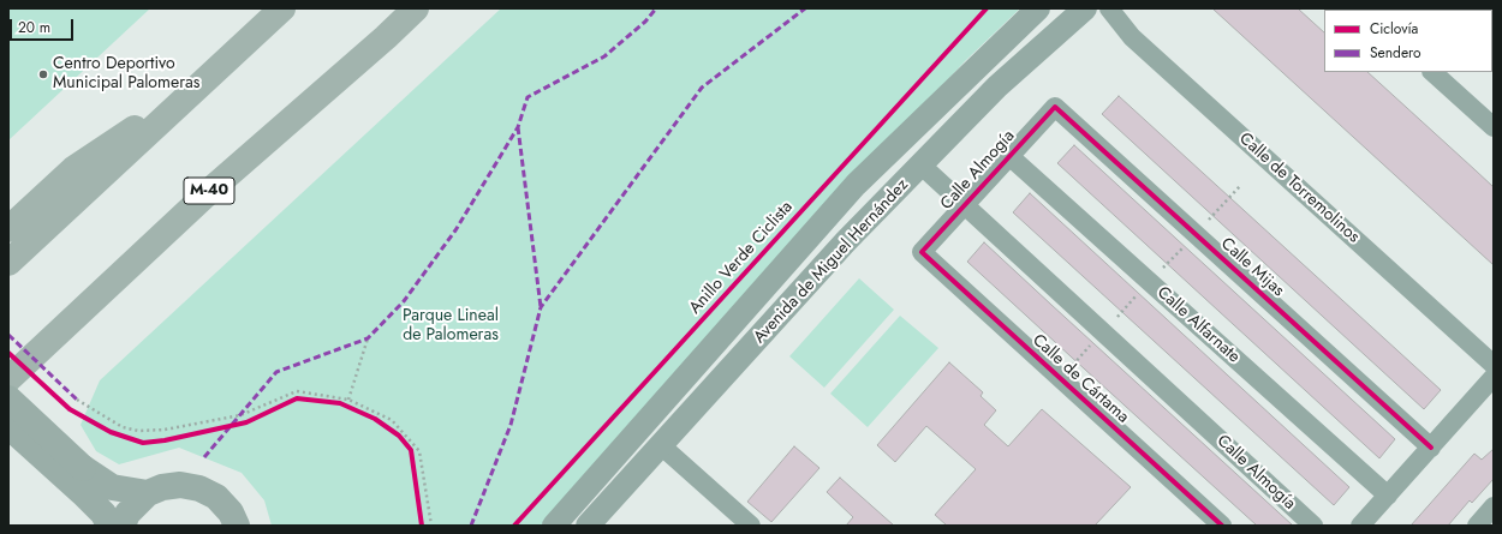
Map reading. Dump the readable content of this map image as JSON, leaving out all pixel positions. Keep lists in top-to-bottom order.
{
  "streets": {
    "highway": ["M-40"],
    "street": [
      "Calle Almogía",
      "Calle de Torremolinos",
      "Avenida de Miguel Hernández",
      "Calle Mijas",
      "Calle Alfarnate",
      "Calle de Cártama"
    ],
    "cycle path": ["Anillo Verde Ciclista"]
  },
  "crossings": [
    ["Calle Almogía", "Avenida de Miguel Hernández"],
    ["Calle Almogía", "Calle Mijas"],
    ["Calle Almogía", "Calle Alfarnate"],
    ["Calle Almogía", "Calle de Cártama"]
  ],
  "parks": ["Parque Lineal de Palomeras"],
  "places": ["Centro Deportivo Municipal Palomeras"],
  "legend": ["Ciclovía", "Sendero"],
  "scale_bar": "20 m"
}
